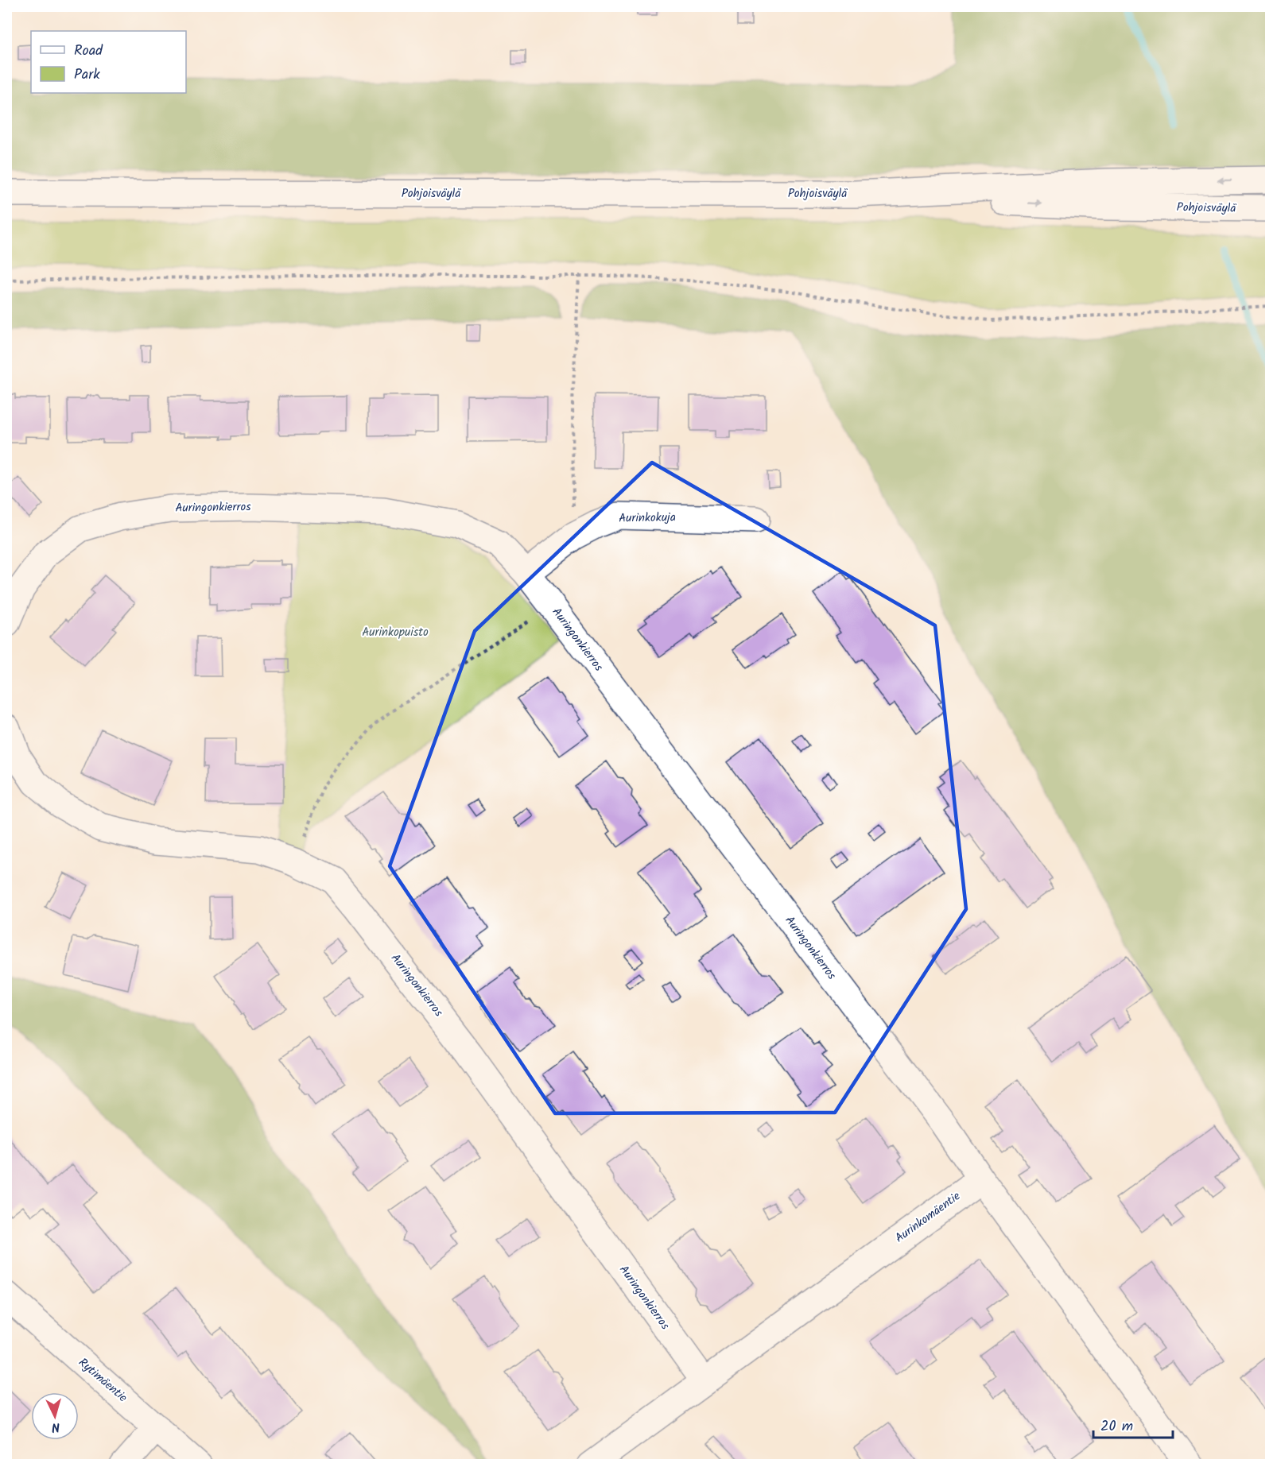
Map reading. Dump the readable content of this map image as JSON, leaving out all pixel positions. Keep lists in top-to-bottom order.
{
  "streets": {
    "street": [
      "Pohjoisväylä",
      "Auringonkierros",
      "Aurinkokuja",
      "Aurinkomäentie",
      "Rytimäentie"
    ]
  },
  "crossings": [
    ["Auringonkierros", "Aurinkokuja"],
    ["Auringonkierros", "Aurinkomäentie"]
  ],
  "parks": ["Aurinkopuisto"],
  "legend": ["Road", "Park"],
  "scale_bar": "20 m",
  "north": "bottom"
}
